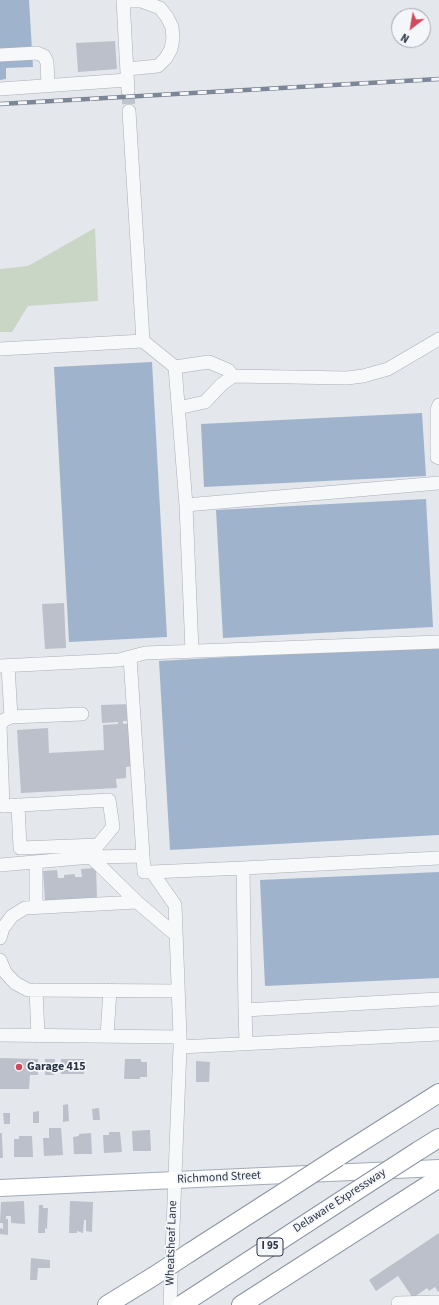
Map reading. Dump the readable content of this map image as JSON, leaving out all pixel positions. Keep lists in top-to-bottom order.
{
  "streets": {
    "highway": ["Delaware Expressway", "I 95"],
    "main road": ["Richmond Street"],
    "street": ["Wheatsheaf Lane"]
  },
  "crossings": [
    ["Richmond Street", "Wheatsheaf Lane"]
  ],
  "places": ["Garage 415"],
  "north": "bottom left"
}
